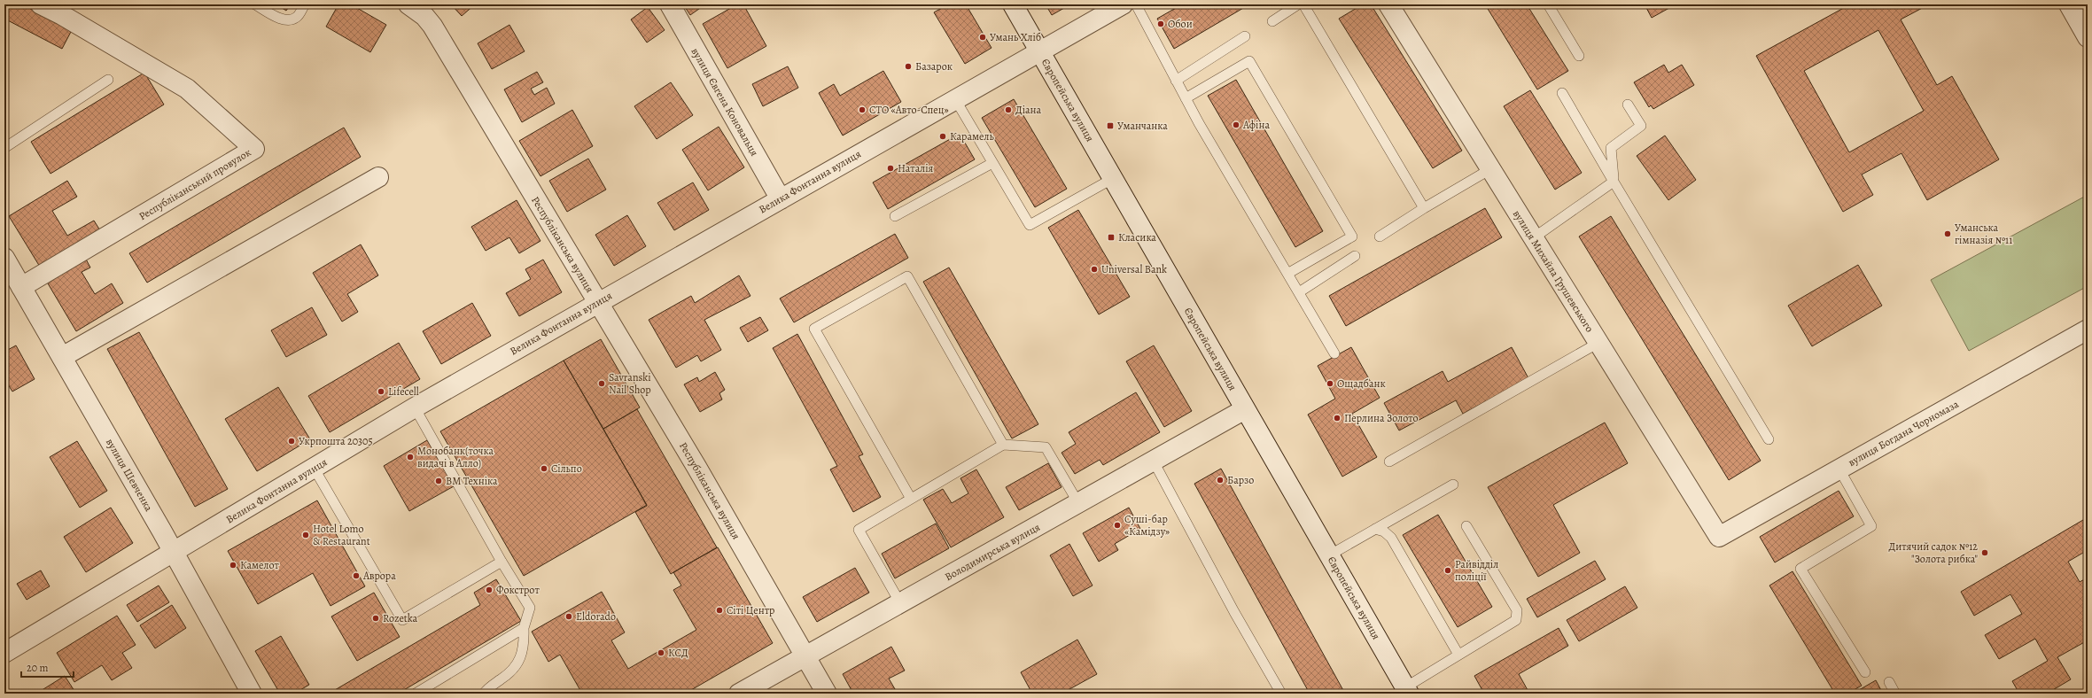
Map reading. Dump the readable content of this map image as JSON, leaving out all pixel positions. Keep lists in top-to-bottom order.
{
  "streets": {
    "street": [
      "Європейська вулиця",
      "вулиця Євгена Коновальця",
      "Велика Фонтанна вулиця",
      "Республіканський провулок",
      "Республіканська вулиця",
      "вулиця Михайла Грушевського",
      "вулиця Богдана Чорномаза",
      "вулиця Шевченка",
      "Володимирська вулиця"
    ]
  },
  "crossings": [
    ["Європейська вулиця", "Велика Фонтанна вулиця"],
    ["Європейська вулиця", "Володимирська вулиця"],
    ["вулиця Євгена Коновальця", "Велика Фонтанна вулиця"],
    ["Велика Фонтанна вулиця", "Республіканська вулиця"],
    ["Велика Фонтанна вулиця", "вулиця Шевченка"],
    ["Республіканський провулок", "вулиця Шевченка"],
    ["Республіканська вулиця", "Володимирська вулиця"],
    ["вулиця Михайла Грушевського", "вулиця Богдана Чорномаза"]
  ],
  "places": {
    "other": [
      "Обои",
      "Умань Хліб",
      "Базарок",
      "СТО «Авто-Спец»",
      "Діана",
      "Афіна",
      "Карамель",
      "Наталія",
      "Уманська гімназія №11",
      "Universal Bank",
      "Savranski Nail Shop",
      "Ощадбанк",
      "Lifecell",
      "Перлина Золото",
      "Укрпошта 20305",
      "Монобанк(точка видачі в Алло)",
      "Сільпо",
      "Барзо",
      "ВМ Техніка",
      "Суші-бар «Камідзу»",
      "Hotel Lomo & Restaurant",
      "Дитячий садок №12 \"Золота рибка\"",
      "Камелот",
      "Райвідділ поліції",
      "Аврора",
      "Фокстрот",
      "Сіті Центр",
      "Eldorado",
      "Rozetka",
      "КСД"
    ],
    "transit": ["Уманчанка", "Класика"]
  },
  "scale_bar": "20 m"
}
